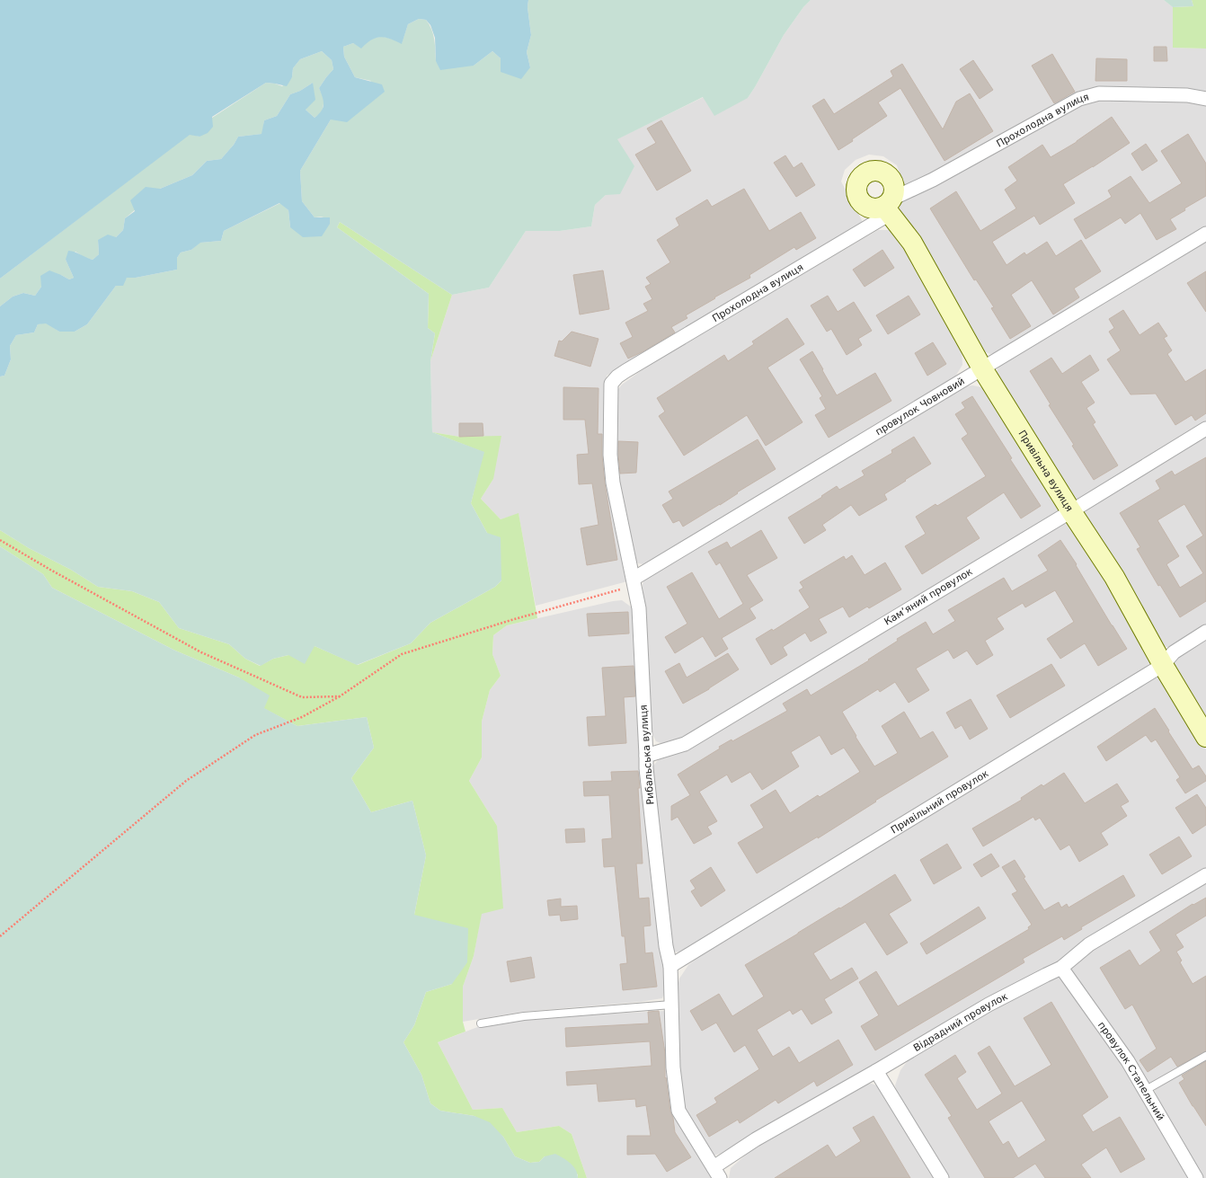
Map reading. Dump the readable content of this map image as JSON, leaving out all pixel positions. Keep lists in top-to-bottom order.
{
  "streets": {
    "street": [
      "Прохолодна вулиця",
      "провулок Човновий",
      "Привільна вулиця",
      "Камʼяний провулок",
      "Рибальська вулиця",
      "Привільний провулок",
      "Відрадний провулок",
      "провулок Стапельний"
    ]
  },
  "crossings": [
    ["Прохолодна вулиця", "Привільна вулиця"],
    ["Прохолодна вулиця", "Рибальська вулиця"],
    ["провулок Човновий", "Привільна вулиця"],
    ["провулок Човновий", "Рибальська вулиця"],
    ["Привільна вулиця", "Камʼяний провулок"],
    ["Привільна вулиця", "Привільний провулок"],
    ["Камʼяний провулок", "Рибальська вулиця"],
    ["Рибальська вулиця", "Привільний провулок"],
    ["Рибальська вулиця", "Відрадний провулок"],
    ["Відрадний провулок", "провулок Стапельний"]
  ]
}
